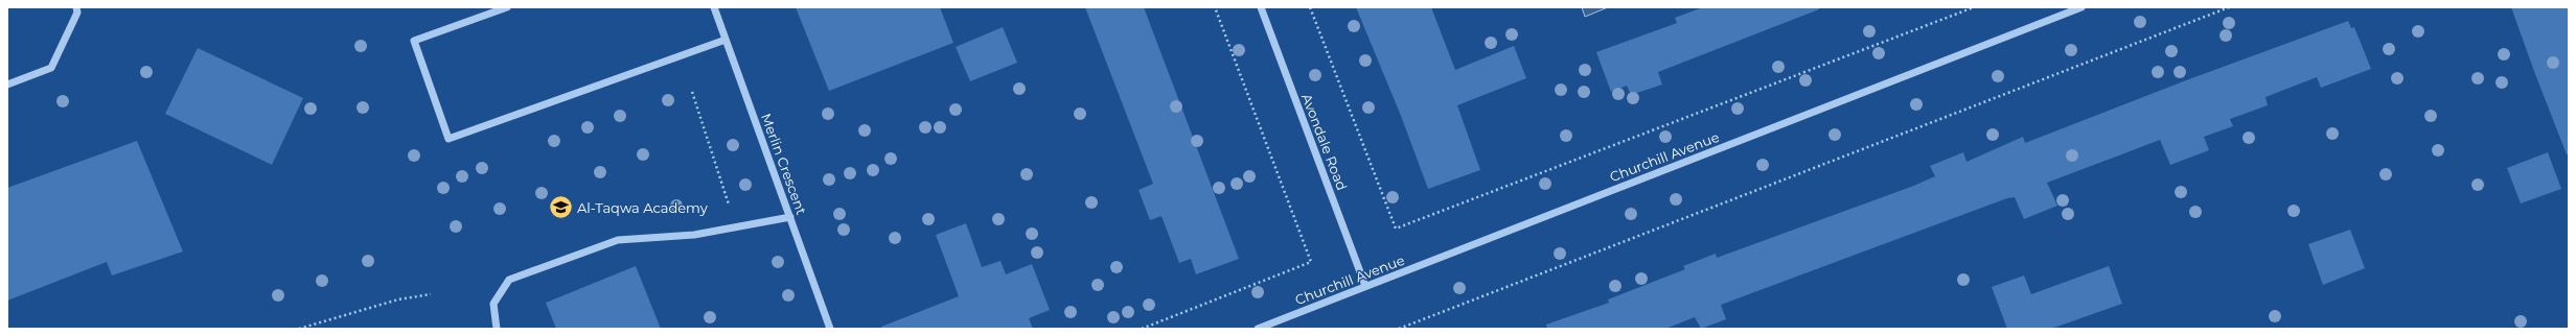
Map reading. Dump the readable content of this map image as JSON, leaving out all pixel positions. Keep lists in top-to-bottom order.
{
  "streets": {
    "street": ["Avondale Road", "Churchill Avenue", "Merlin Crescent"]
  },
  "crossings": [
    ["Avondale Road", "Churchill Avenue"]
  ],
  "places": {
    "school or university": ["Al-Taqwa Academy"]
  }
}
